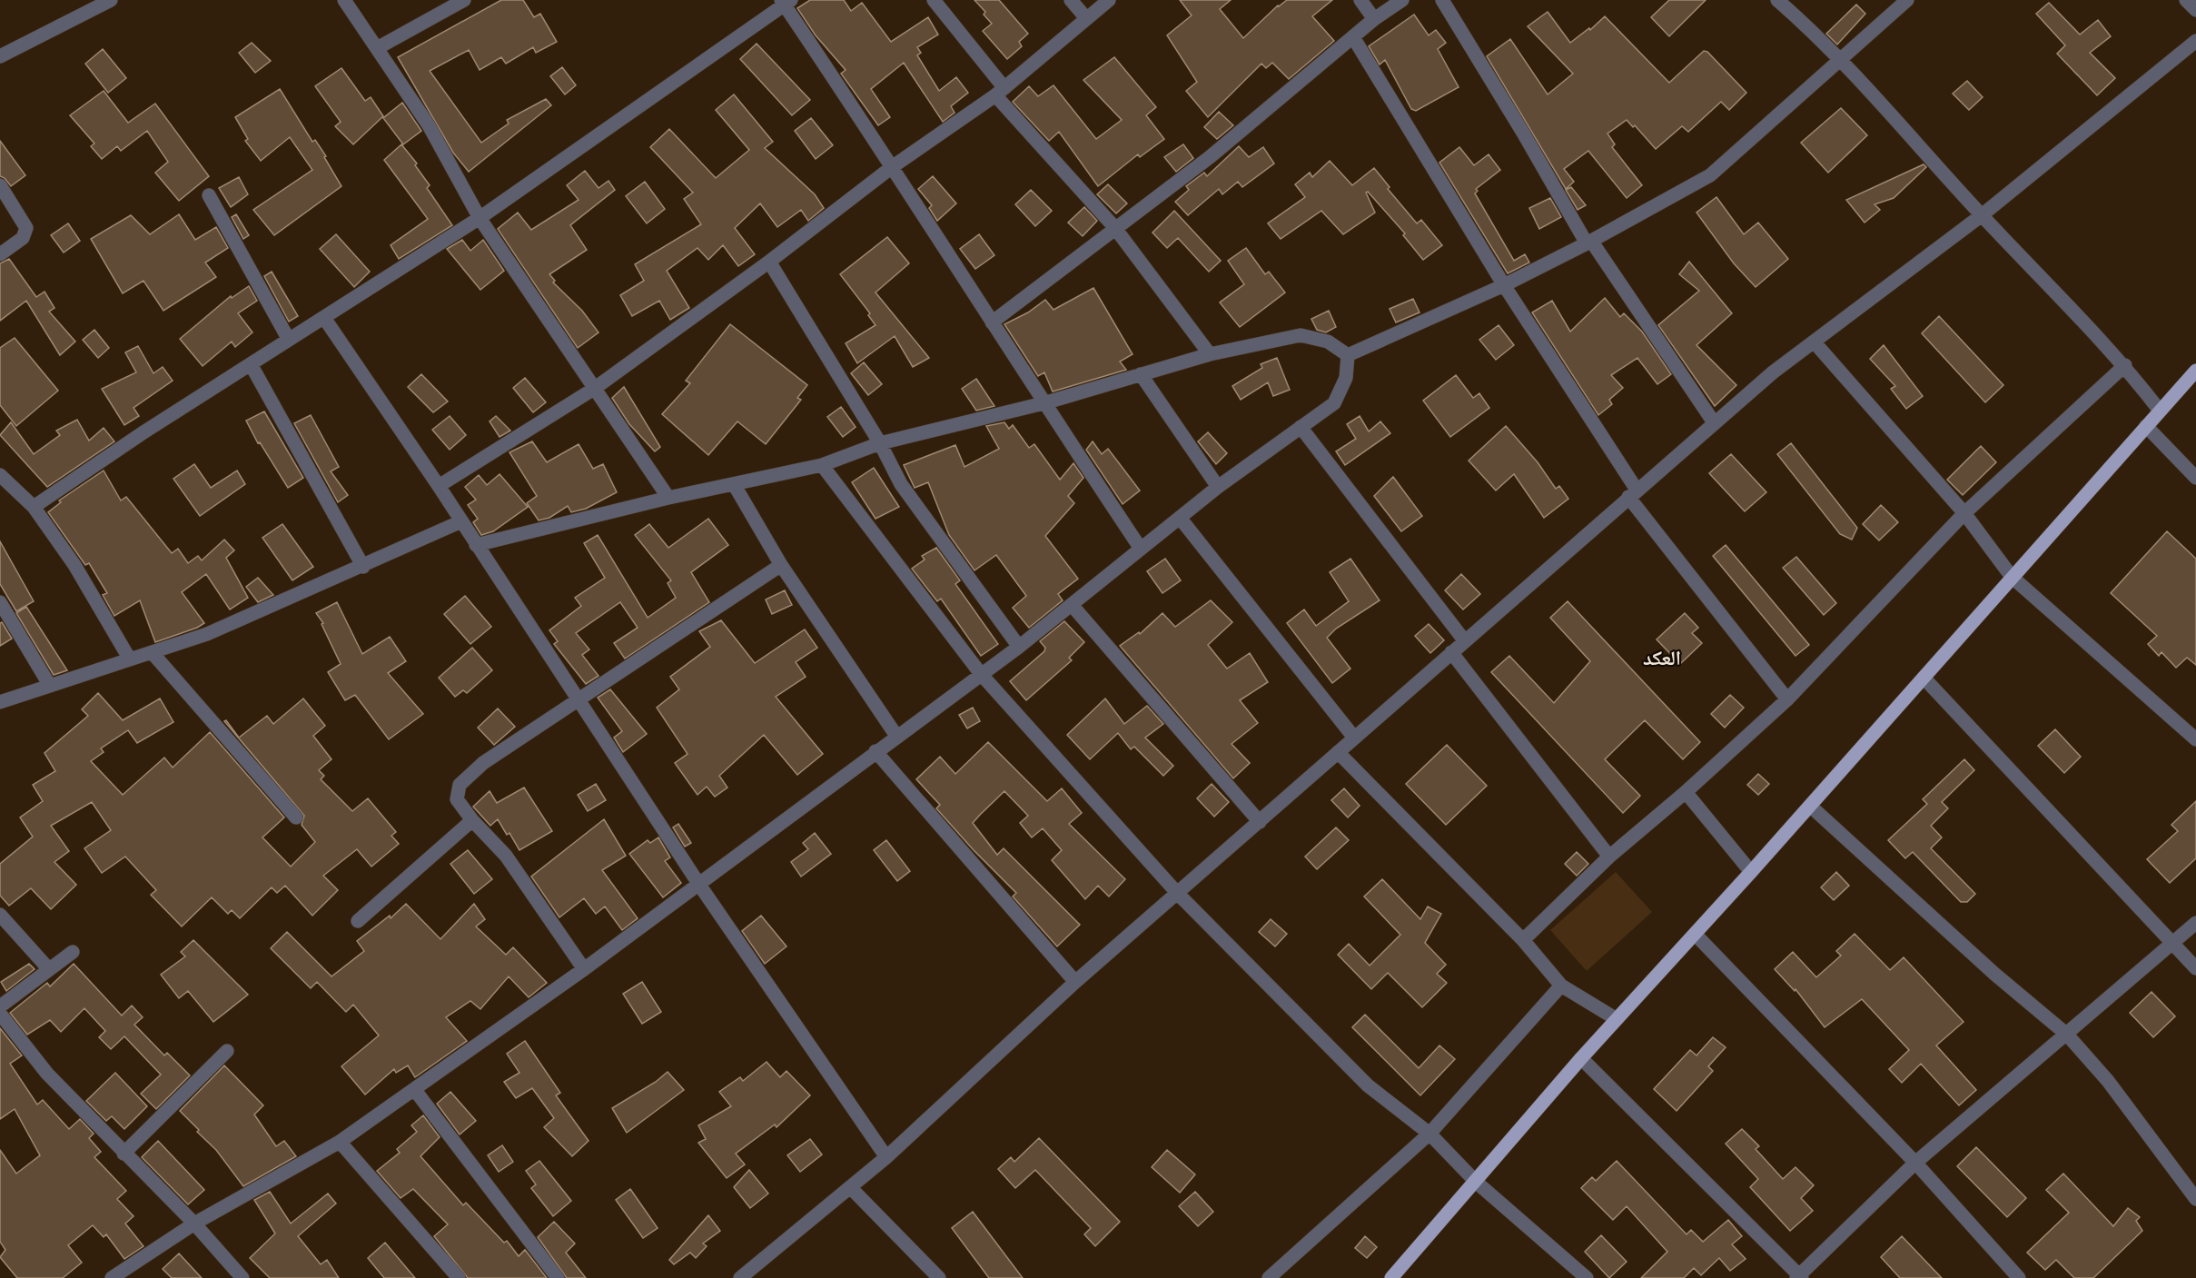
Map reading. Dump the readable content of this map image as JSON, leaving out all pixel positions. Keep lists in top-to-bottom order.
{
  "districts": ["العكد"]
}
